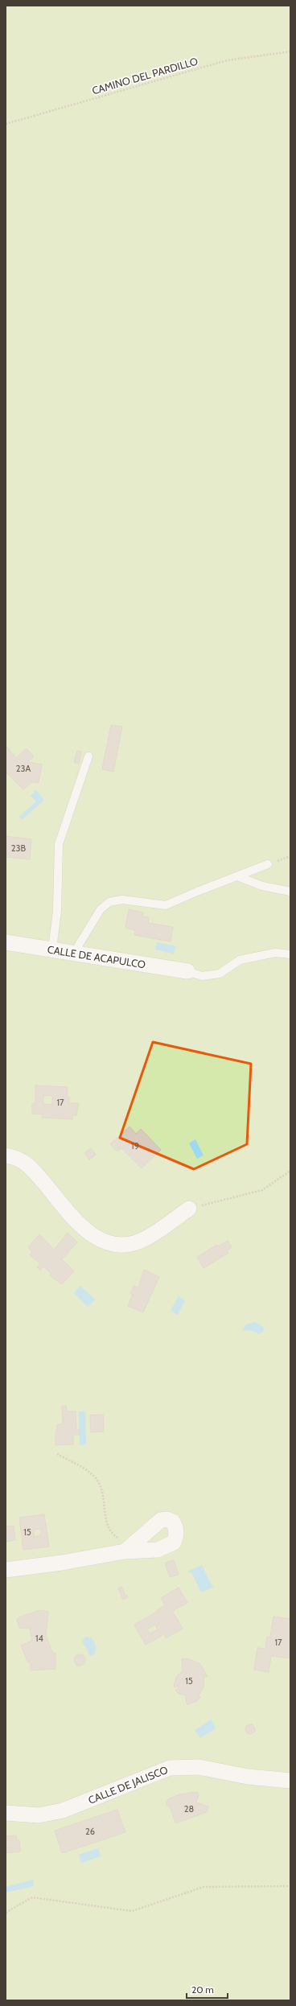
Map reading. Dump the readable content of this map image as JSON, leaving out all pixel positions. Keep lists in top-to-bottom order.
{
  "streets": {
    "street": ["CALLE DE ACAPULCO", "CALLE DE JALISCO"],
    "path": ["CAMINO DEL PARDILLO"]
  },
  "house_numbers": [
    "23A",
    "23B",
    "17",
    "19",
    "15",
    "14",
    "17",
    "15",
    "28",
    "26"
  ],
  "scale_bar": "20 m"
}
